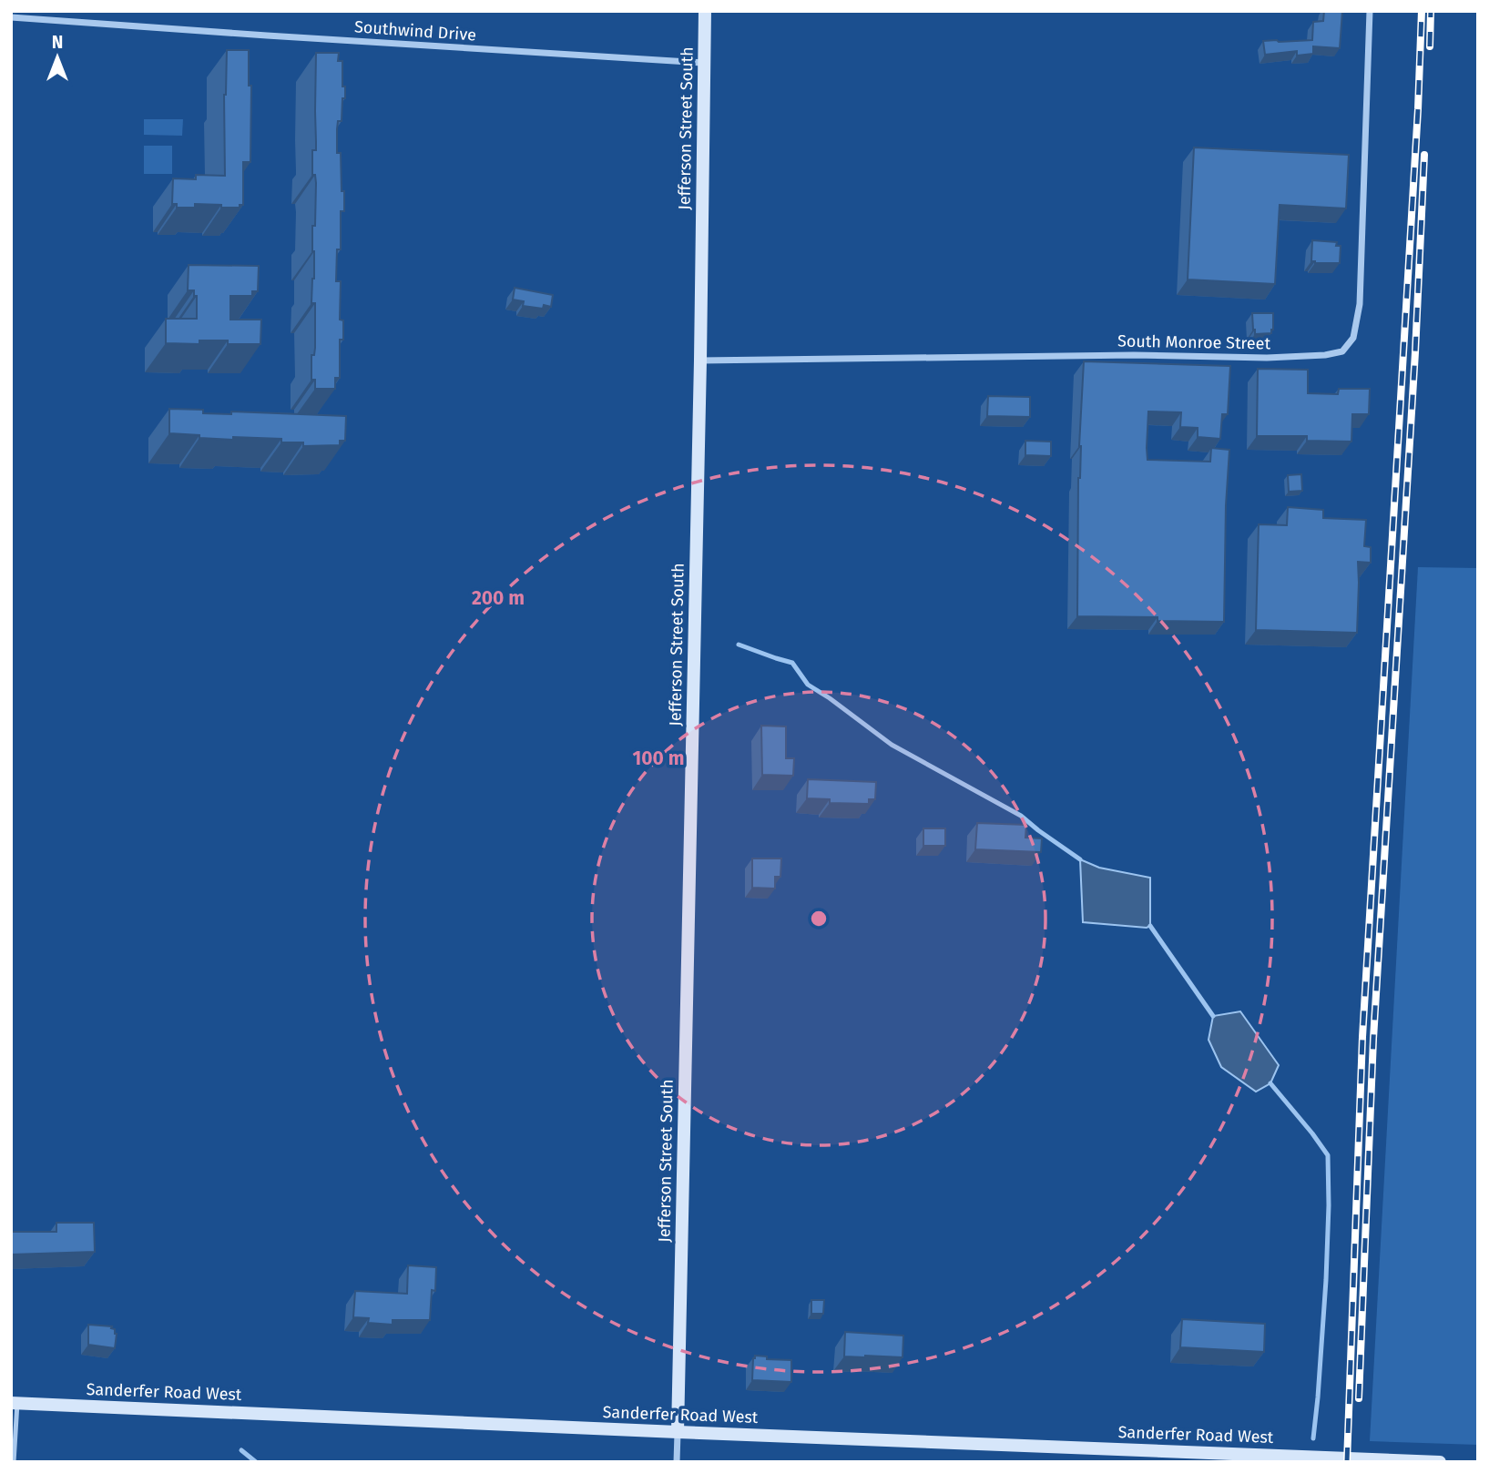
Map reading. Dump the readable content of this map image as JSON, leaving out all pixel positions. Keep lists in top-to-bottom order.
{
  "streets": {
    "street": [
      "Southwind Drive",
      "Jefferson Street South",
      "South Monroe Street",
      "Sanderfer Road West"
    ]
  },
  "crossings": [
    ["Southwind Drive", "Jefferson Street South"],
    ["Jefferson Street South", "South Monroe Street"],
    ["Jefferson Street South", "Sanderfer Road West"]
  ],
  "north": "top",
  "rings": ["200 m", "100 m"]
}
